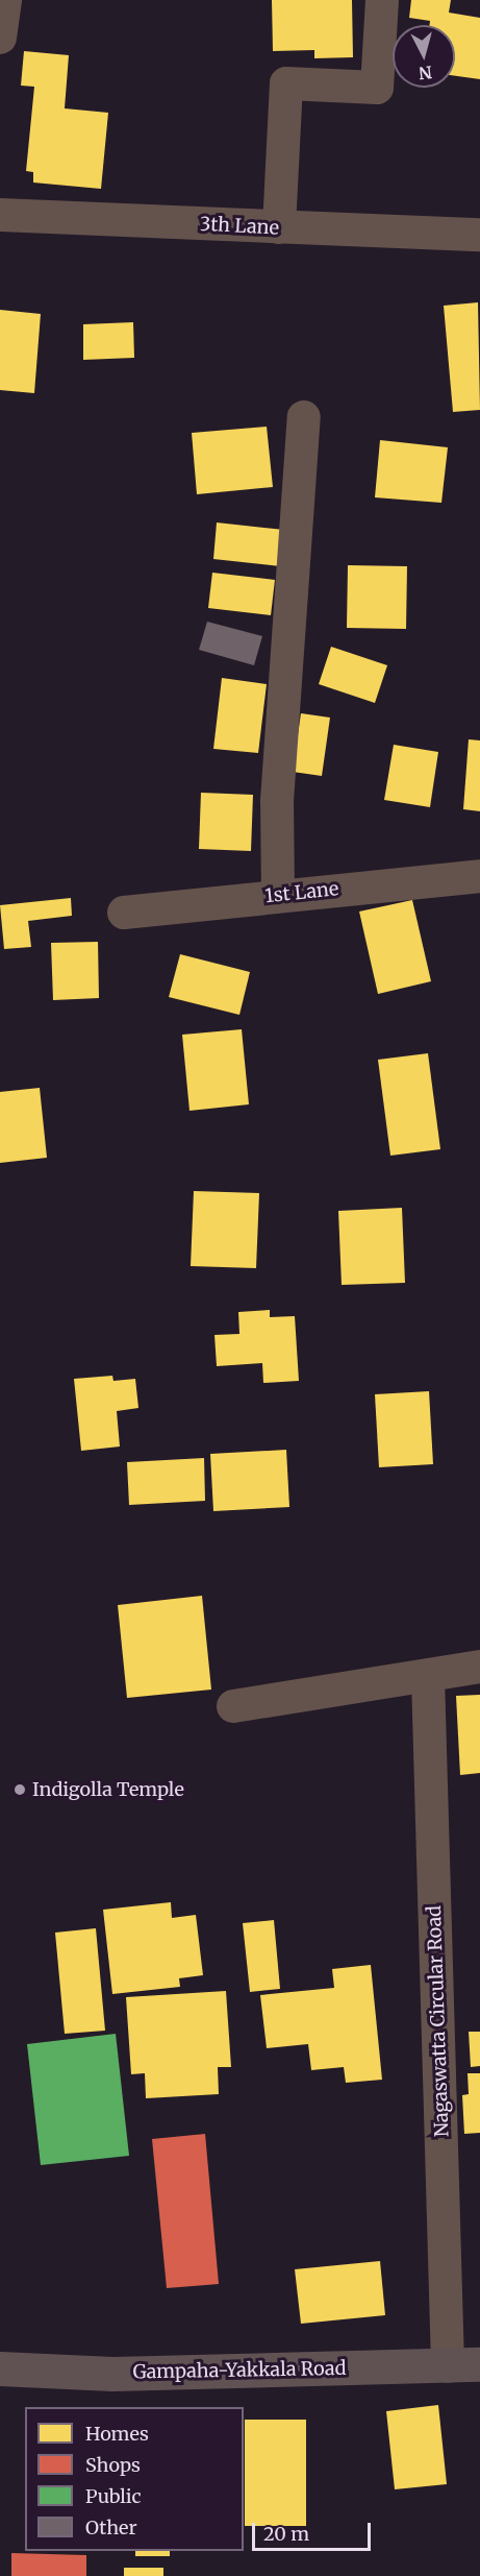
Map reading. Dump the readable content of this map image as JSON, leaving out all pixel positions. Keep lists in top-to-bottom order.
{
  "streets": {
    "highway": ["Gampaha-Yakkala Road"],
    "street": ["3th Lane", "1st Lane", "Nagaswatta Circular Road"]
  },
  "crossings": [
    ["Nagaswatta Circular Road", "Gampaha-Yakkala Road"]
  ],
  "places": ["Indigolla Temple"],
  "legend": [
    "Homes",
    "Shops",
    "Public",
    "Other"
  ],
  "scale_bar": "20 m",
  "north": "bottom"
}
